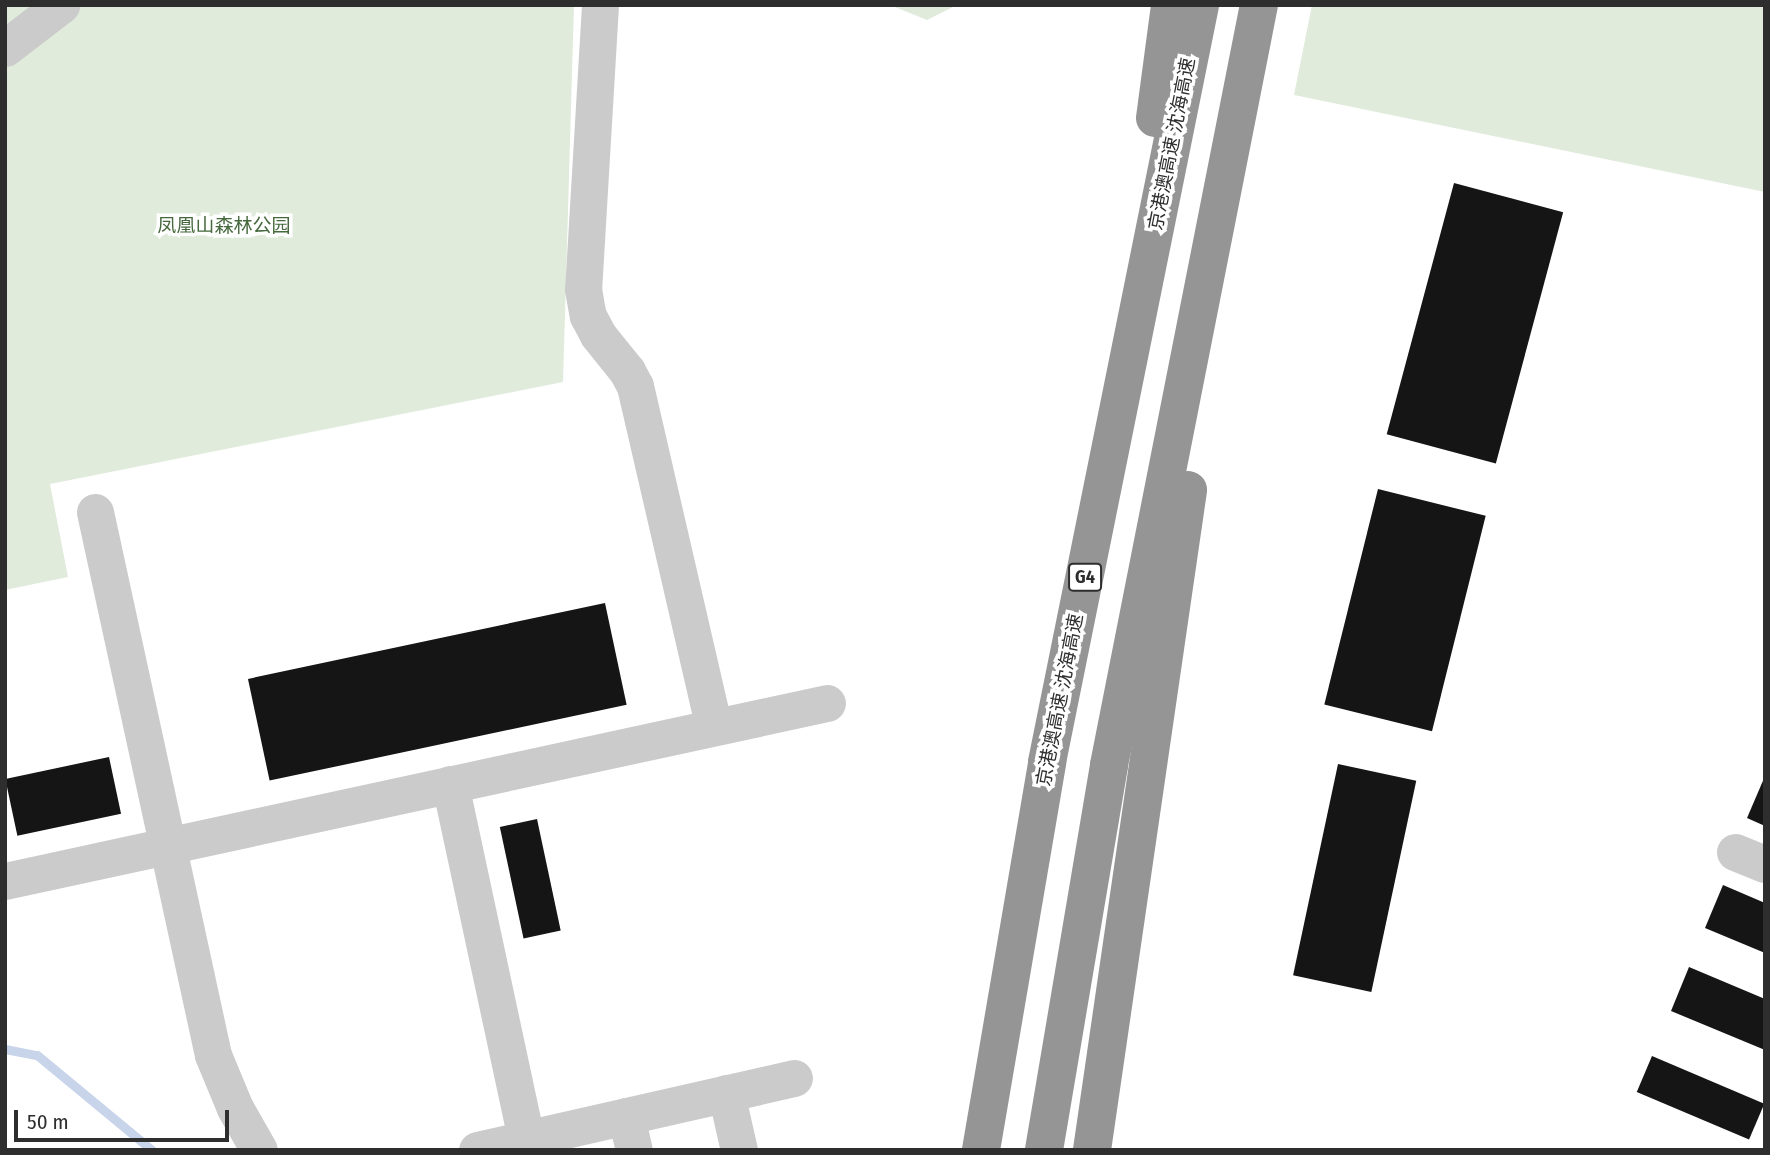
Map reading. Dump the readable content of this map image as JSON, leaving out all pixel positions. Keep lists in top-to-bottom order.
{
  "streets": {
    "highway": ["京港澳高速 沈海高速", "G4"]
  },
  "parks": ["凤凰山森林公园"],
  "scale_bar": "50 m"
}
